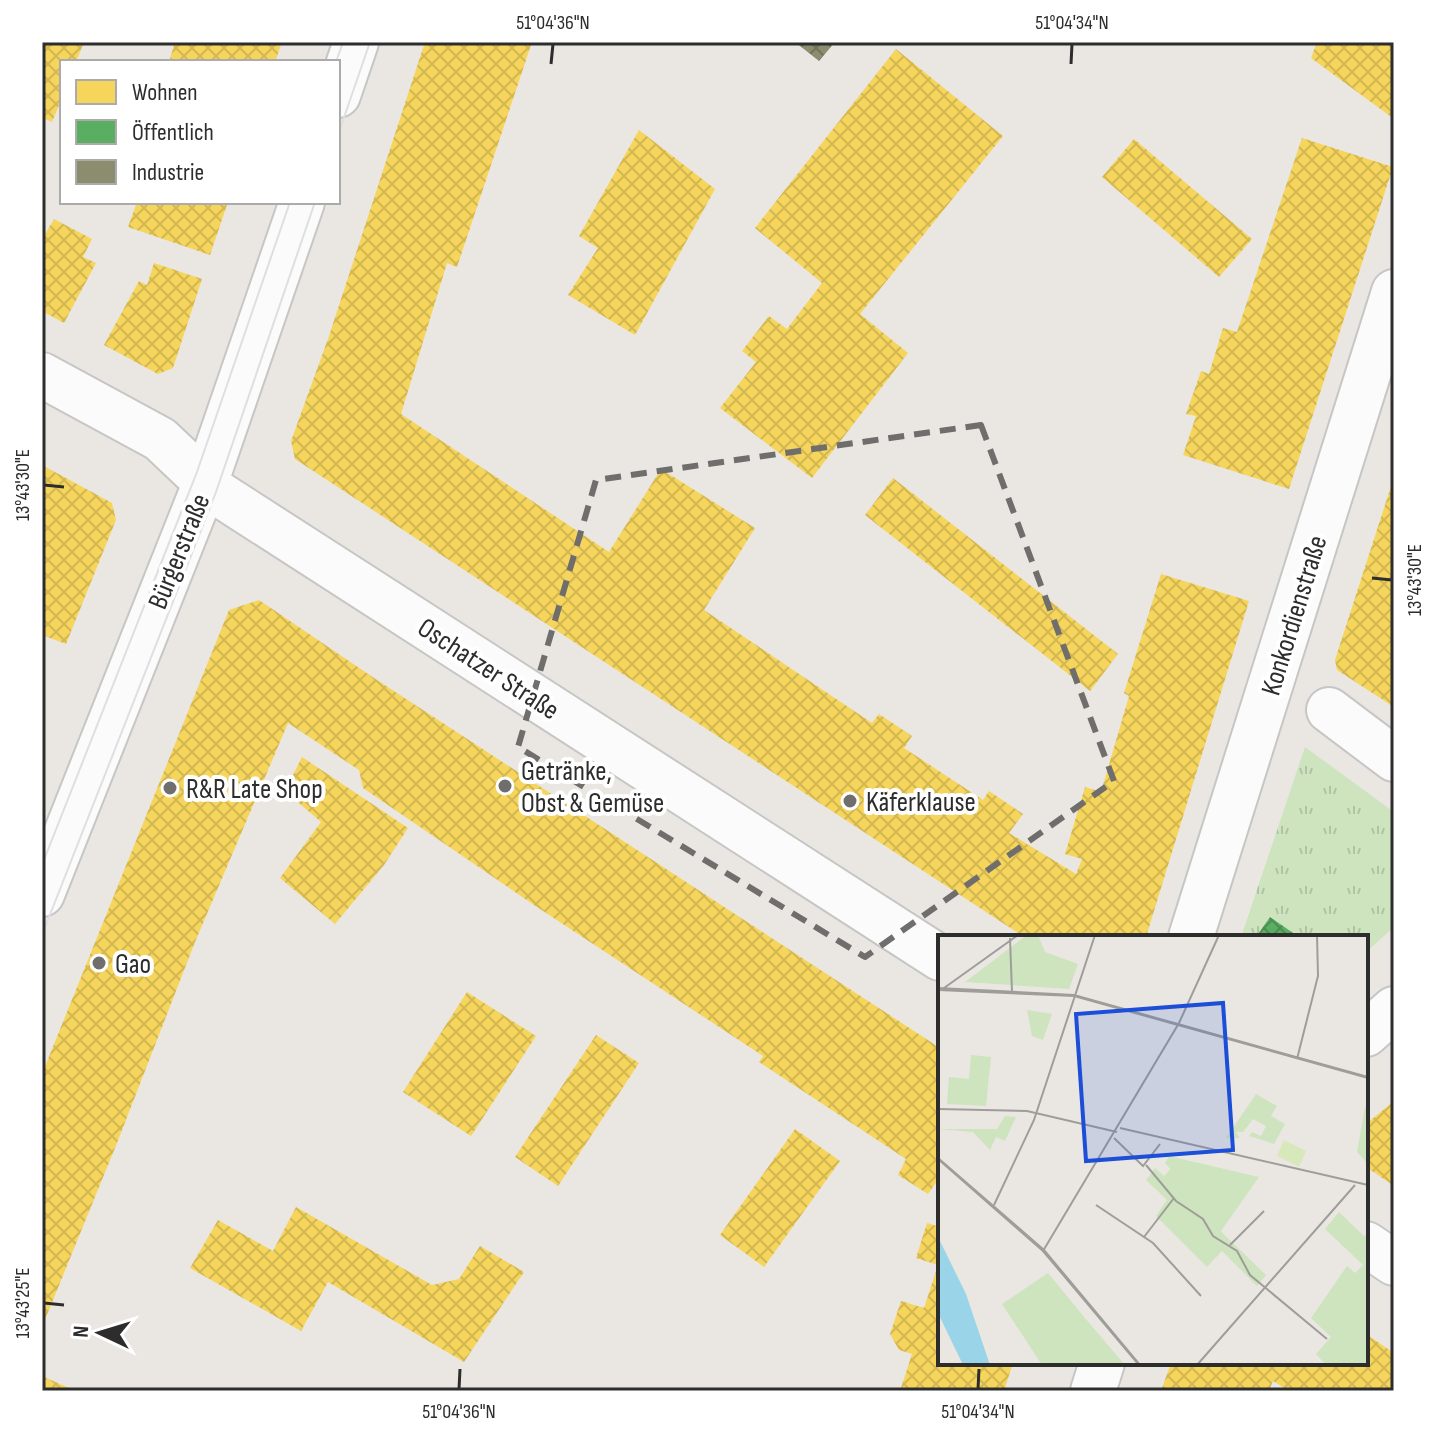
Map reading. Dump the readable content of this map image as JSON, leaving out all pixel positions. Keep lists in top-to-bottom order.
{
  "streets": {
    "street": ["Bürgerstraße", "Konkordienstraße", "Oschatzer Straße"]
  },
  "crossings": [
    ["Bürgerstraße", "Oschatzer Straße"]
  ],
  "places": [
    "Getränke, Obst & Gemüse",
    "R&R Late Shop",
    "Käferklause",
    "Gao"
  ],
  "legend": ["Wohnen", "Öffentlich", "Industrie"],
  "north": "left",
  "coordinates": [
    "51°04'36\"N",
    "51°04'34\"N",
    "13°43'30\"E",
    "13°43'25\"E"
  ]
}
